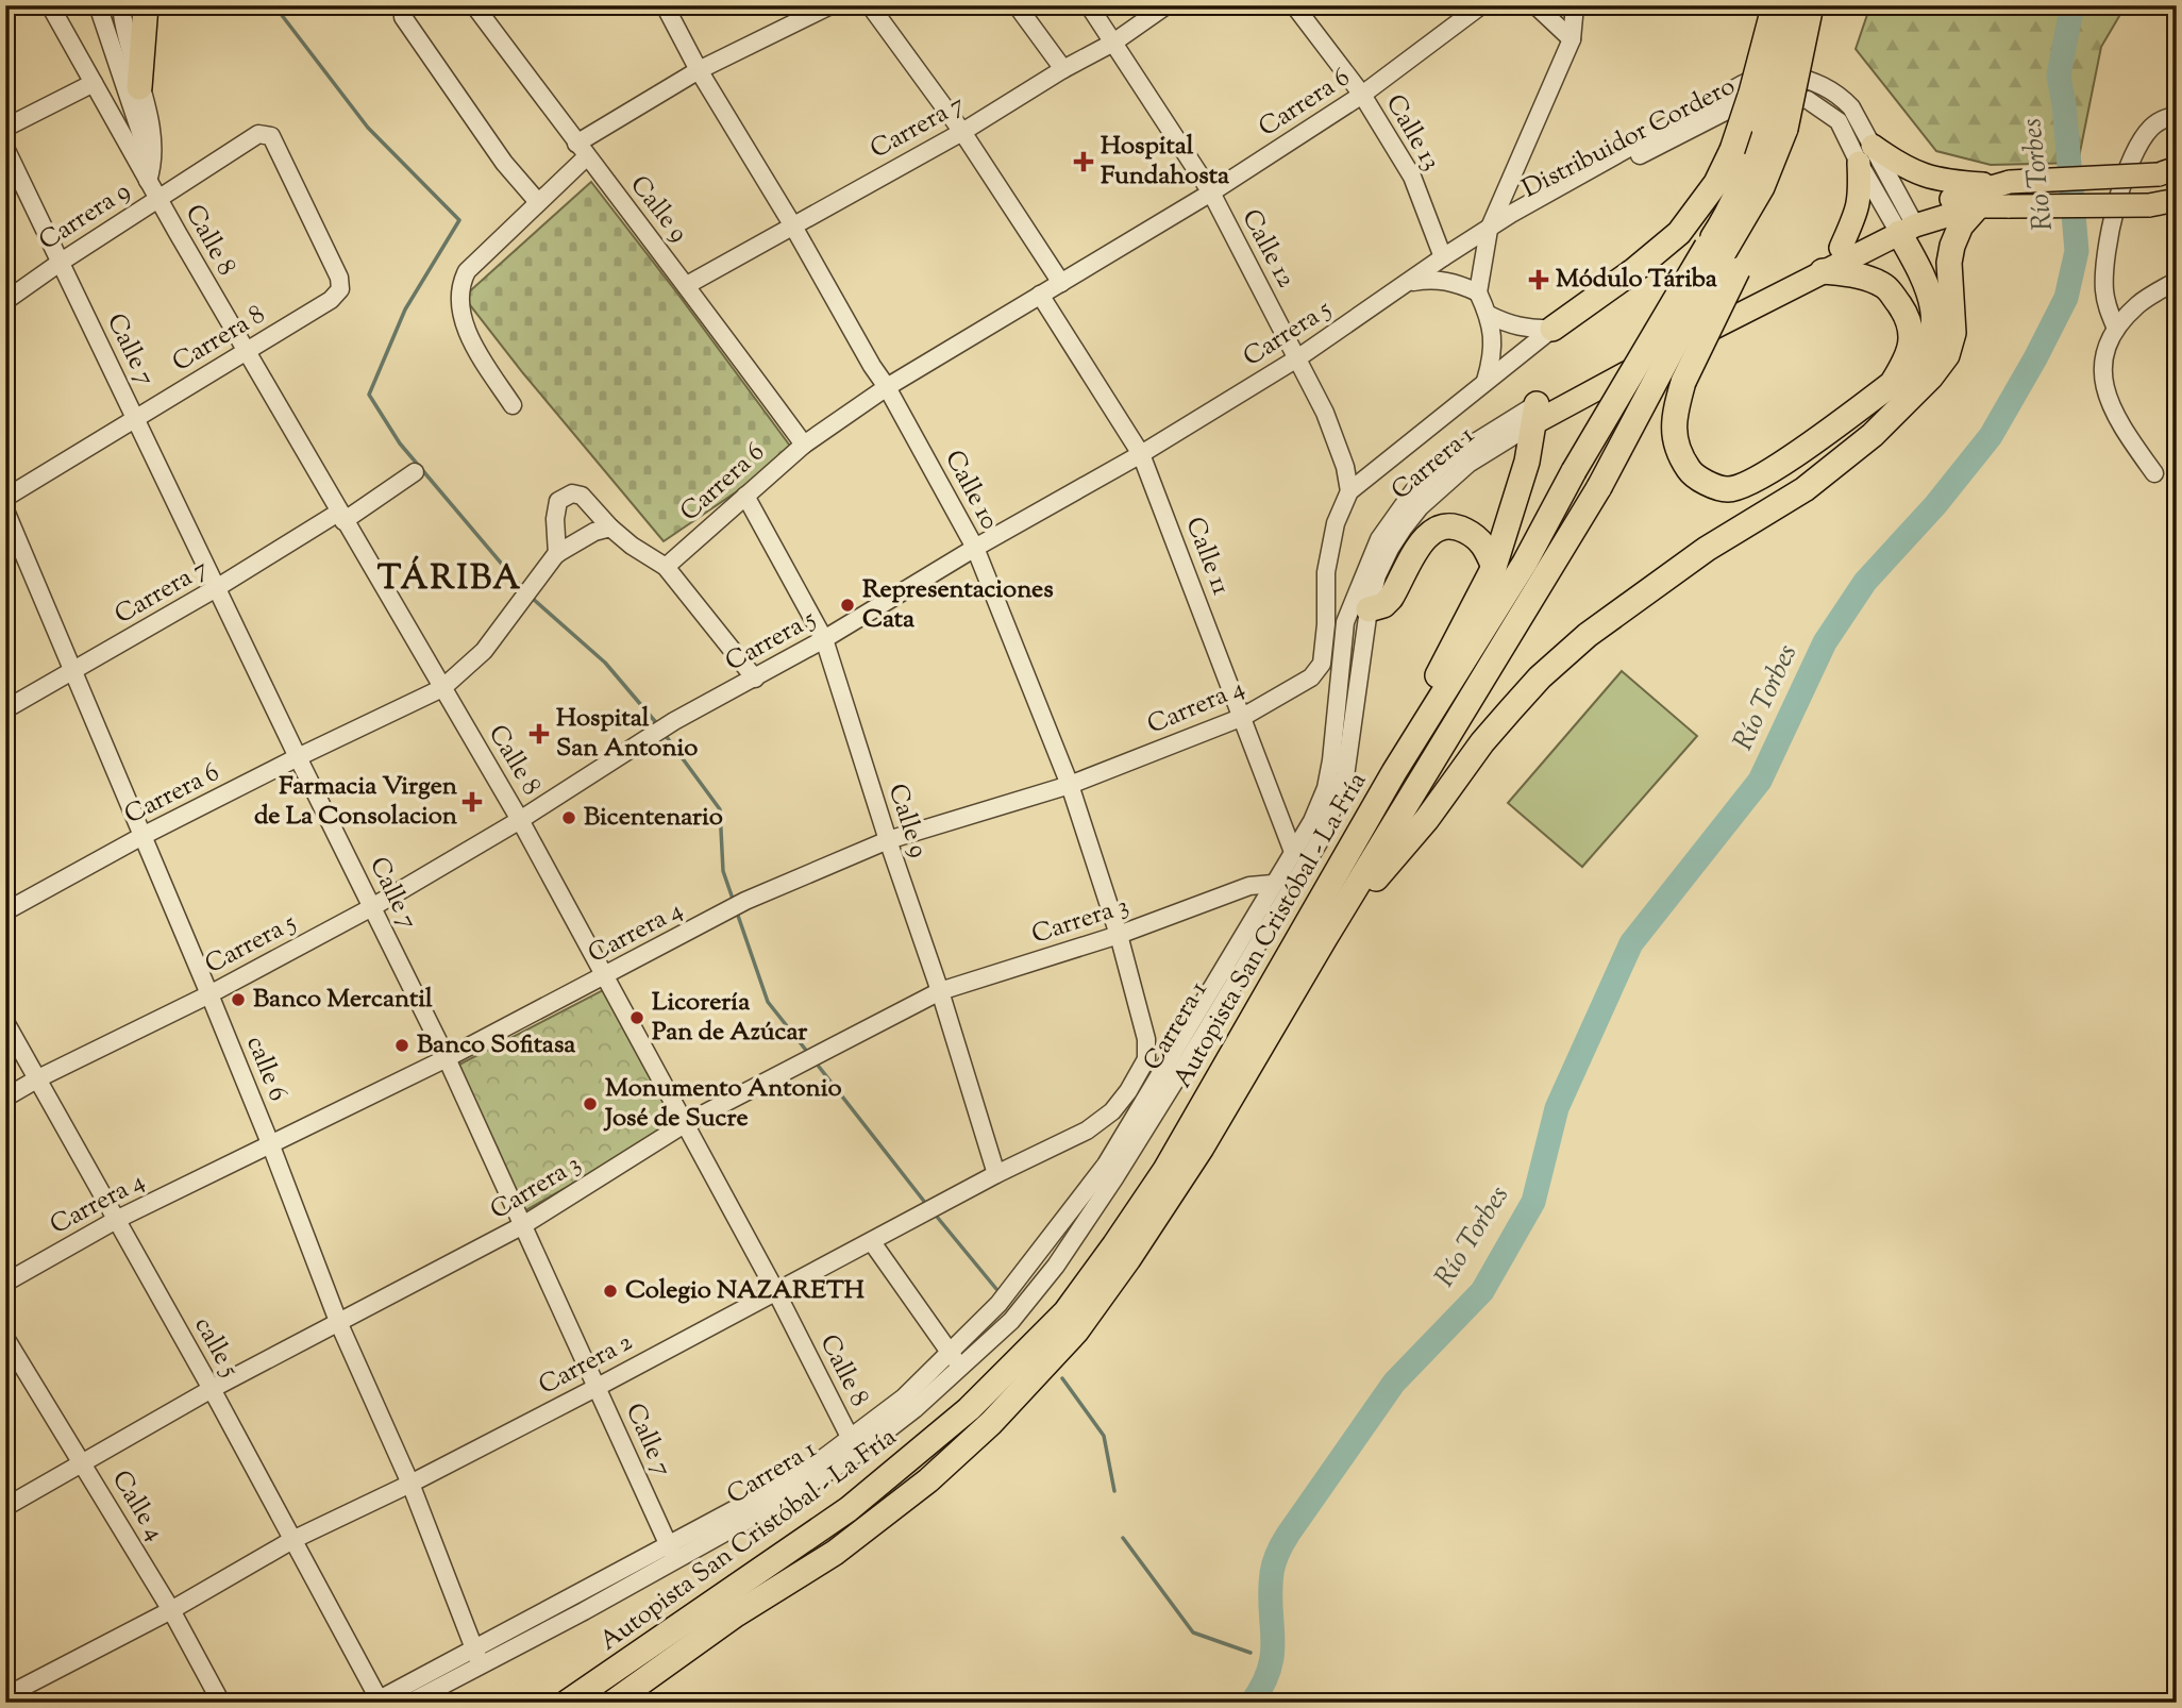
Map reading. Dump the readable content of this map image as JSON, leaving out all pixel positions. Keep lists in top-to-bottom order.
{
  "streets": {
    "highway": ["Autopista San Cristóbal - La Fría"],
    "main road": ["Carrera 1"],
    "street": [
      "Carrera 6",
      "Carrera 7",
      "Calle 13",
      "Distribuidor Cordero",
      "Calle 9",
      "Carrera 9",
      "Calle 8",
      "Calle 12",
      "Carrera 5",
      "Carrera 8",
      "Calle 7",
      "Calle 10",
      "Calle 11",
      "Carrera 4",
      "Carrera 3",
      "calle 6",
      "calle 5",
      "Carrera 2",
      "Calle 4"
    ]
  },
  "crossings": [
    ["Carrera 6", "Calle 13"],
    ["Carrera 6", "Calle 9"],
    ["Carrera 6", "Calle 8"],
    ["Carrera 6", "Calle 12"],
    ["Carrera 6", "Calle 7"],
    ["Carrera 6", "Calle 10"],
    ["Carrera 6", "Calle 11"],
    ["Carrera 6", "calle 6"],
    ["Carrera 7", "Calle 9"],
    ["Carrera 7", "Calle 8"],
    ["Carrera 7", "Calle 12"],
    ["Carrera 7", "Calle 7"],
    ["Carrera 7", "Calle 10"],
    ["Carrera 7", "calle 6"],
    ["Calle 13", "Carrera 5"],
    ["Distribuidor Cordero", "Carrera 5"],
    ["Distribuidor Cordero", "Carrera 1"],
    ["Calle 9", "Carrera 5"],
    ["Calle 9", "Carrera 4"],
    ["Calle 9", "Carrera 3"],
    ["Calle 9", "Carrera 2"],
    ["Carrera 9", "Calle 8"],
    ["Carrera 9", "Carrera 8"],
    ["Carrera 9", "Calle 7"],
    ["Calle 8", "Carrera 5"],
    ["Calle 8", "Carrera 8"],
    ["Calle 8", "Carrera 1"],
    ["Calle 8", "Carrera 4"],
    ["Calle 8", "Carrera 3"],
    ["Calle 8", "Carrera 2"],
    ["Calle 12", "Carrera 5"],
    ["Calle 12", "Carrera 4"],
    ["Carrera 5", "Calle 7"],
    ["Carrera 5", "Calle 10"],
    ["Carrera 5", "Calle 11"],
    ["Carrera 5", "calle 6"],
    ["Carrera 5", "calle 5"],
    ["Carrera 8", "Calle 7"],
    ["Calle 7", "Carrera 1"],
    ["Calle 7", "Carrera 4"],
    ["Calle 7", "Carrera 3"],
    ["Calle 7", "Carrera 2"],
    ["Carrera 1", "Calle 11"],
    ["Carrera 1", "Carrera 3"],
    ["Carrera 1", "calle 6"],
    ["Carrera 1", "calle 5"],
    ["Calle 10", "Carrera 4"],
    ["Calle 10", "Carrera 3"],
    ["Calle 10", "Carrera 2"],
    ["Calle 11", "Carrera 4"],
    ["Carrera 4", "calle 6"],
    ["Carrera 4", "calle 5"],
    ["Carrera 3", "calle 6"],
    ["Carrera 3", "calle 5"],
    ["Carrera 3", "Calle 4"],
    ["calle 6", "Carrera 2"],
    ["calle 5", "Carrera 2"],
    ["Carrera 2", "Calle 4"]
  ],
  "districts": ["TÁRIBA"],
  "water": ["Río Torbes"],
  "places": {
    "health": [
      "Hospital Fundahosta",
      "Módulo Táriba",
      "Hospital San Antonio",
      "Farmacia Virgen de La Consolacion"
    ],
    "other": [
      "Representaciones Cata",
      "Bicentenario",
      "Banco Mercantil",
      "Licorería Pan de Azúcar",
      "Banco Sofitasa",
      "Monumento Antonio José de Sucre",
      "Colegio NAZARETH"
    ]
  }
}
